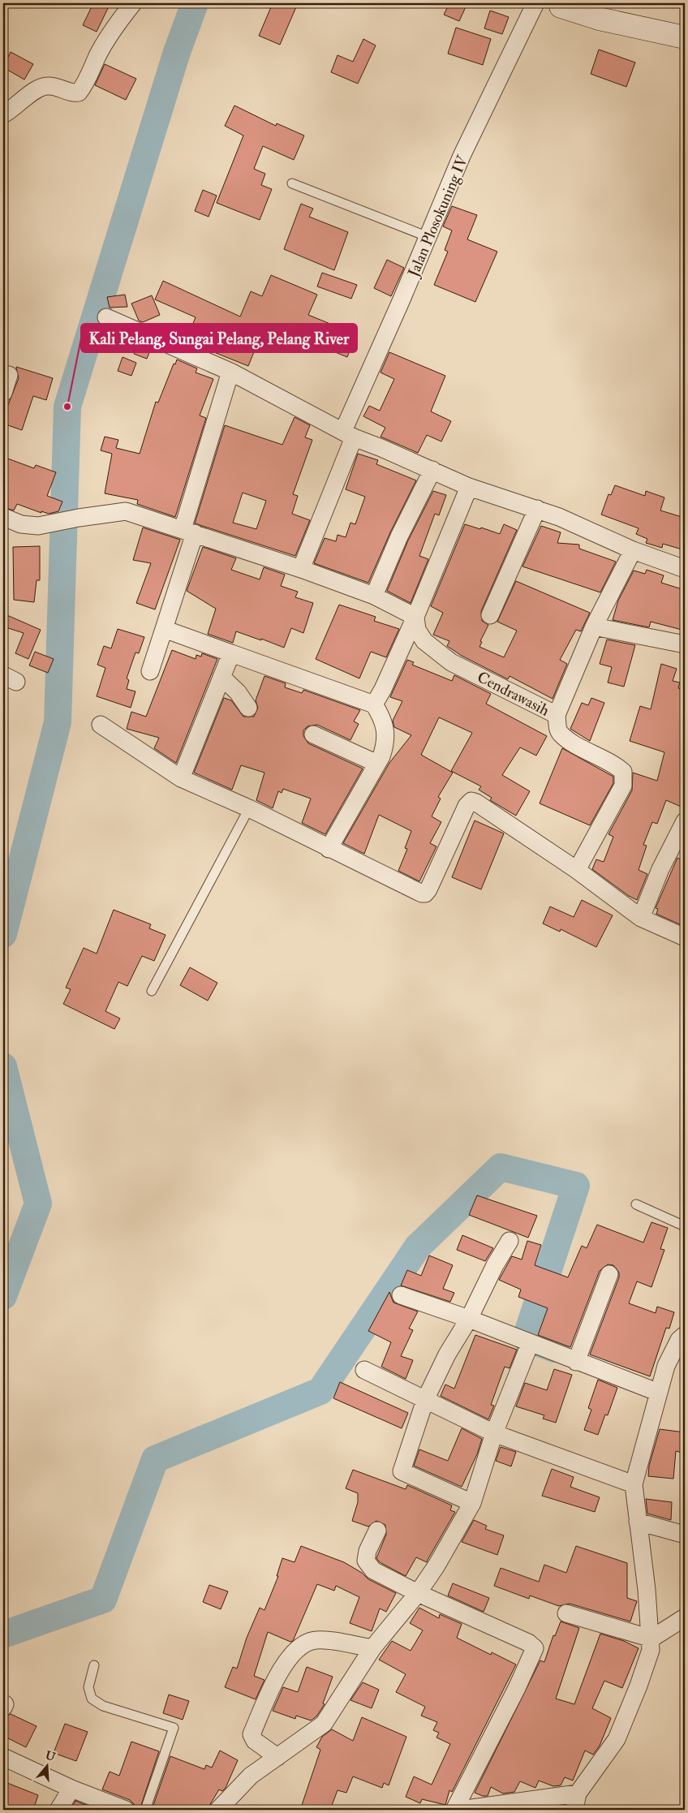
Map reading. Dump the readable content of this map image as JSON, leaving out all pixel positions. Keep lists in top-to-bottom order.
{
  "streets": {
    "street": ["Jalan Plosokuning IV", "Cendrawasih"]
  },
  "places": ["Kali Pelang, Sungai Pelang, Pelang River"],
  "north": "top"
}
